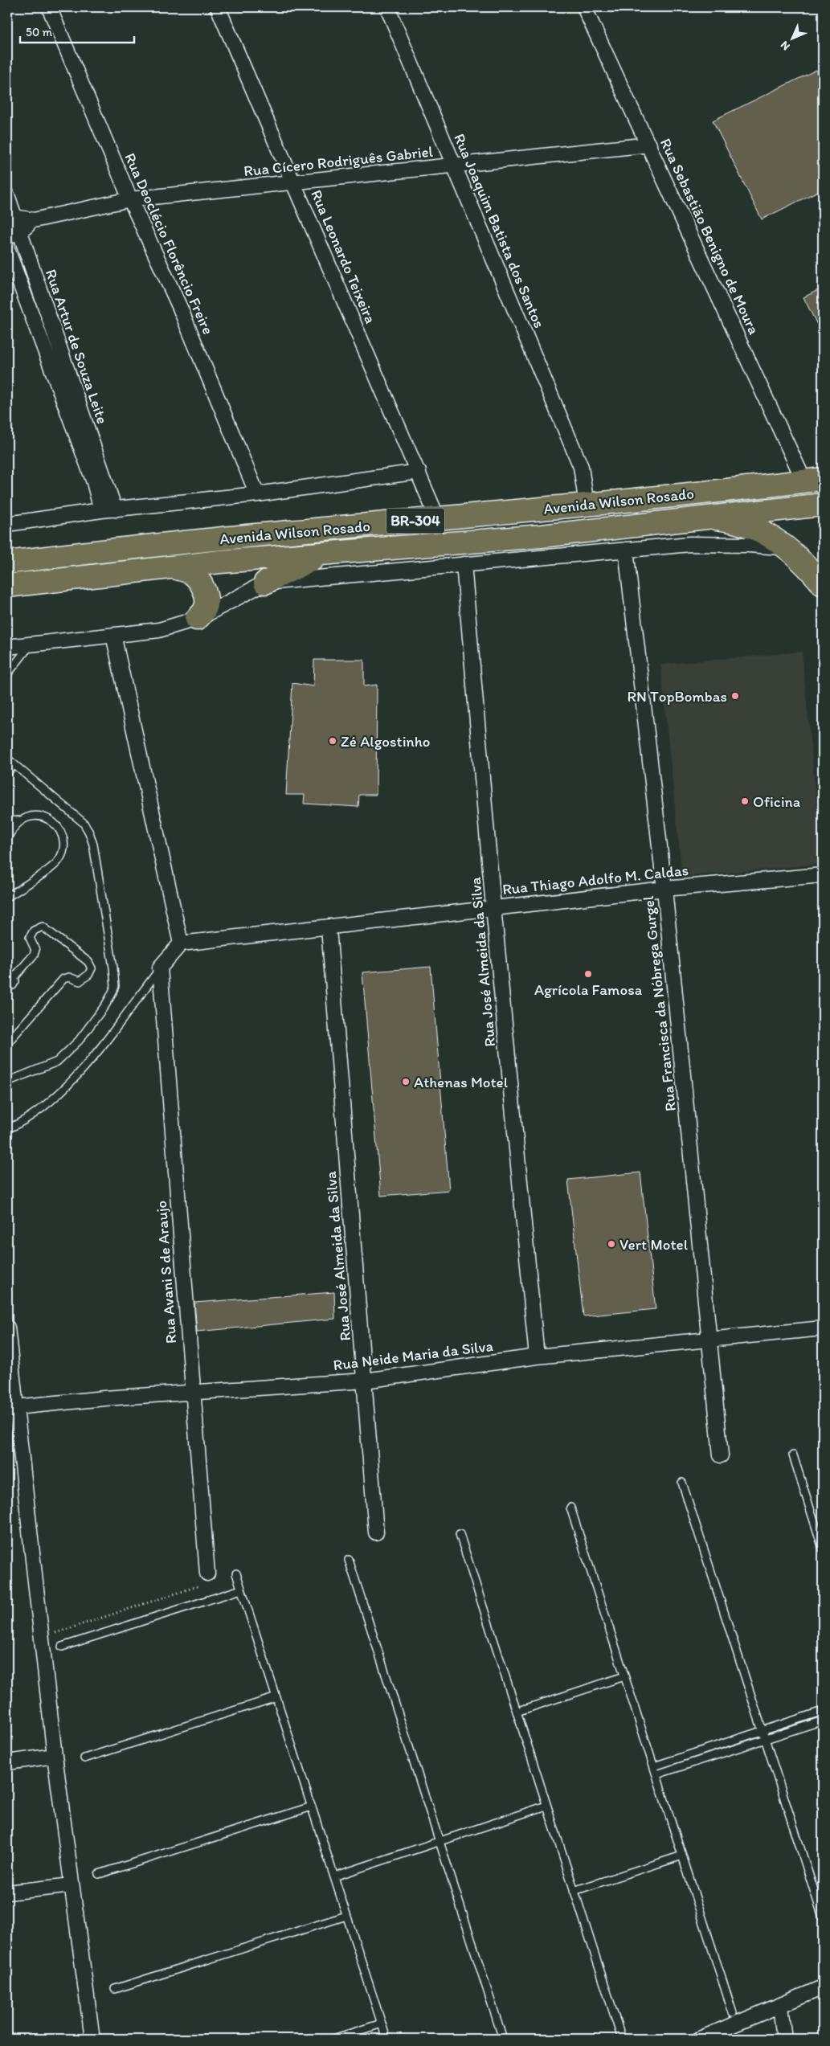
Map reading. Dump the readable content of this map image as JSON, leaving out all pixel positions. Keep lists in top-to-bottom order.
{
  "streets": {
    "main road": ["Avenida Wilson Rosado", "BR-304"],
    "street": [
      "Rua Cícero Rodriguês Gabriel",
      "Rua Joaquim Batista dos Santos",
      "Rua Sebastião Benigno de Moura",
      "Rua Deoclécio Florêncio Freire",
      "Rua Leonardo Teixeira",
      "Rua Artur de Souza Leite",
      "Rua Thiago Adolfo M. Caldas",
      "Rua José Almeida da Silva",
      "Rua Francisca da Nóbrega Gurgel",
      "Rua Avani S de Araujo",
      "Rua Neide Maria da Silva"
    ]
  },
  "crossings": [
    ["Rua Cícero Rodriguês Gabriel", "Rua Joaquim Batista dos Santos"],
    ["Rua Cícero Rodriguês Gabriel", "Rua Sebastião Benigno de Moura"],
    ["Rua Cícero Rodriguês Gabriel", "Rua Deoclécio Florêncio Freire"],
    ["Rua Cícero Rodriguês Gabriel", "Rua Leonardo Teixeira"],
    ["Rua Cícero Rodriguês Gabriel", "Rua Artur de Souza Leite"],
    ["Rua Joaquim Batista dos Santos", "Avenida Wilson Rosado"],
    ["Rua Sebastião Benigno de Moura", "Avenida Wilson Rosado"],
    ["Rua Leonardo Teixeira", "Avenida Wilson Rosado"],
    ["Rua Thiago Adolfo M. Caldas", "Rua José Almeida da Silva"],
    ["Rua Thiago Adolfo M. Caldas", "Rua Francisca da Nóbrega Gurgel"],
    ["Rua José Almeida da Silva", "Rua Neide Maria da Silva"],
    ["Rua Francisca da Nóbrega Gurgel", "Rua Neide Maria da Silva"],
    ["Rua Avani S de Araujo", "Rua Neide Maria da Silva"]
  ],
  "places": [
    "RN TopBombas",
    "Zé Algostinho",
    "Oficina",
    "Agrícola Famosa",
    "Athenas Motel",
    "Vert Motel"
  ],
  "scale_bar": "50 m",
  "north": "bottom left"
}
